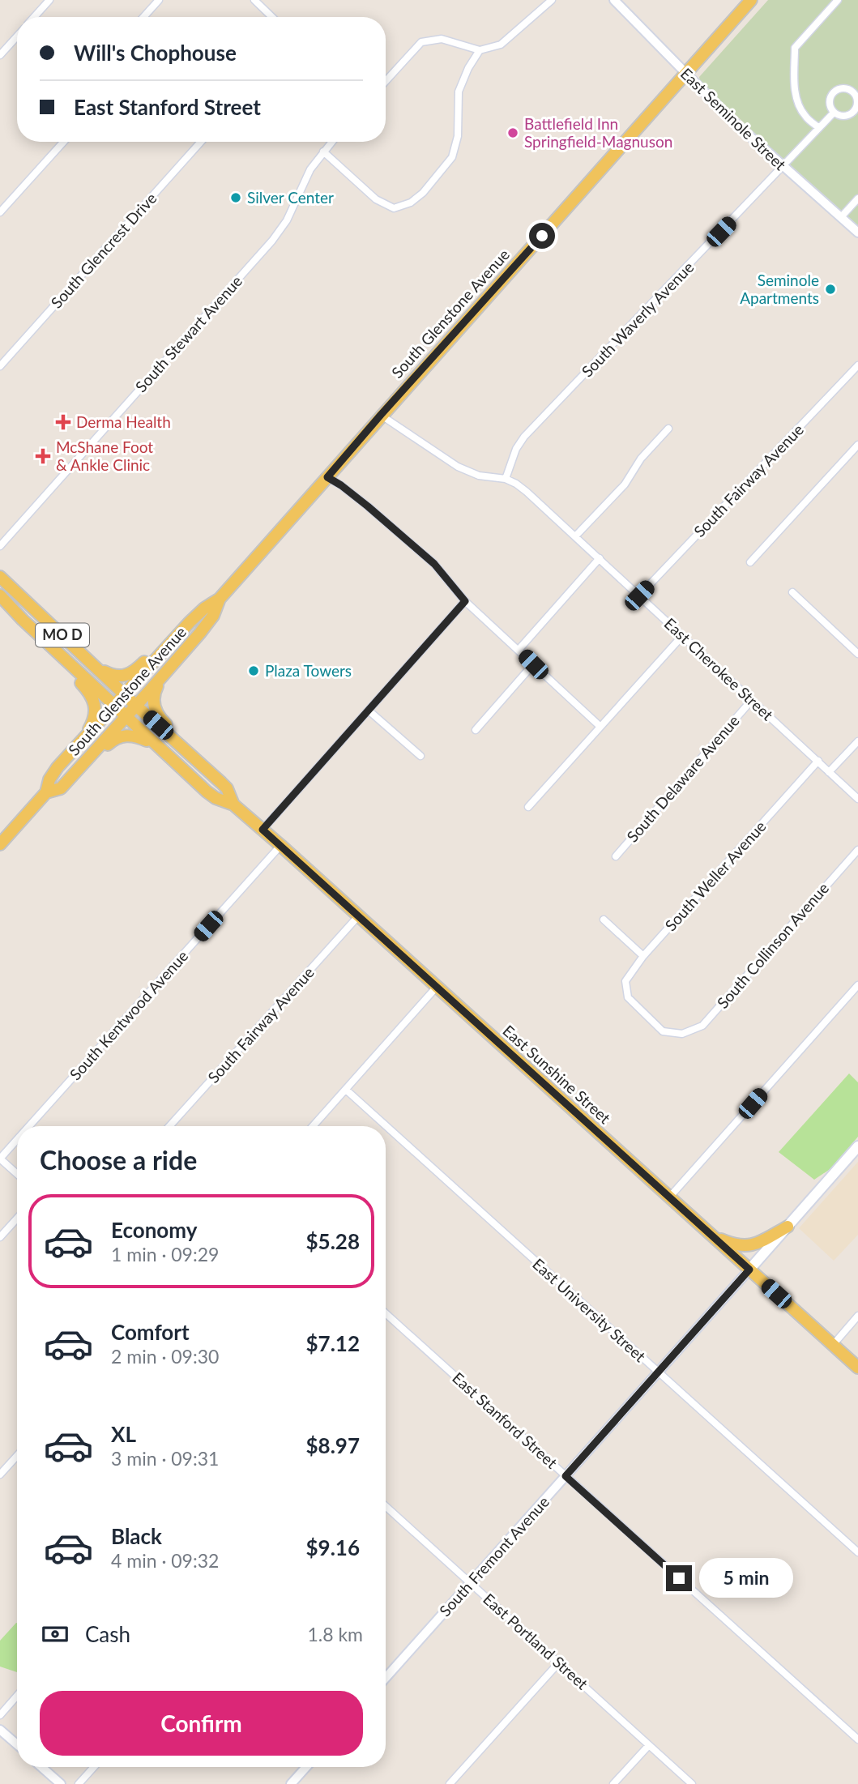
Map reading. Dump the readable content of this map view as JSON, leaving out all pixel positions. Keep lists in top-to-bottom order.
{
  "streets": {
    "main road": [
      "South Glenstone Avenue",
      "MO D",
      "East Sunshine Street",
      "South Fremont Avenue"
    ],
    "street": [
      "East Seminole Street",
      "South Glencrest Drive",
      "South Waverly Avenue",
      "South Stewart Avenue",
      "South Fairway Avenue",
      "East Cherokee Street",
      "South Delaware Avenue",
      "South Weller Avenue",
      "South Collinson Avenue",
      "South Kentwood Avenue",
      "East University Street",
      "East Stanford Street",
      "East Portland Street"
    ]
  },
  "crossings": [
    ["East Seminole Street", "South Glenstone Avenue"],
    ["East Seminole Street", "South Waverly Avenue"],
    ["South Glenstone Avenue", "East Cherokee Street"],
    ["South Glenstone Avenue", "East Sunshine Street"],
    ["South Waverly Avenue", "East Cherokee Street"],
    ["South Fairway Avenue", "East Cherokee Street"],
    ["South Fairway Avenue", "East Sunshine Street"],
    ["East Cherokee Street", "South Delaware Avenue"],
    ["East Cherokee Street", "South Weller Avenue"],
    ["South Weller Avenue", "South Collinson Avenue"],
    ["South Kentwood Avenue", "East Sunshine Street"],
    ["East Sunshine Street", "South Fremont Avenue"],
    ["East University Street", "South Fremont Avenue"],
    ["East Stanford Street", "South Fremont Avenue"],
    ["South Fremont Avenue", "East Portland Street"]
  ],
  "places": {
    "other": [
      "Battlefield Inn Springfield-Magnuson",
      "Silver Center",
      "Seminole Apartments",
      "Plaza Towers"
    ],
    "health": ["Derma Health", "McShane Foot & Ankle Clinic"]
  },
  "page": {
    "banner": ["Will's Chophouse", "East Stanford Street"],
    "heading": "Choose a ride",
    "list": [
      {
        "name": "Economy",
        "note": "1 min · 09:29",
        "value": "$5.28"
      },
      {
        "name": "Comfort",
        "note": "2 min · 09:30",
        "value": "$7.12"
      },
      {
        "name": "XL",
        "note": "3 min · 09:31",
        "value": "$8.97"
      },
      {
        "name": "Black",
        "note": "4 min · 09:32",
        "value": "$9.16"
      }
    ],
    "bubble": "5 min",
    "pay": ["Cash", "1.8 km"],
    "buttons": "Confirm"
  }
}
